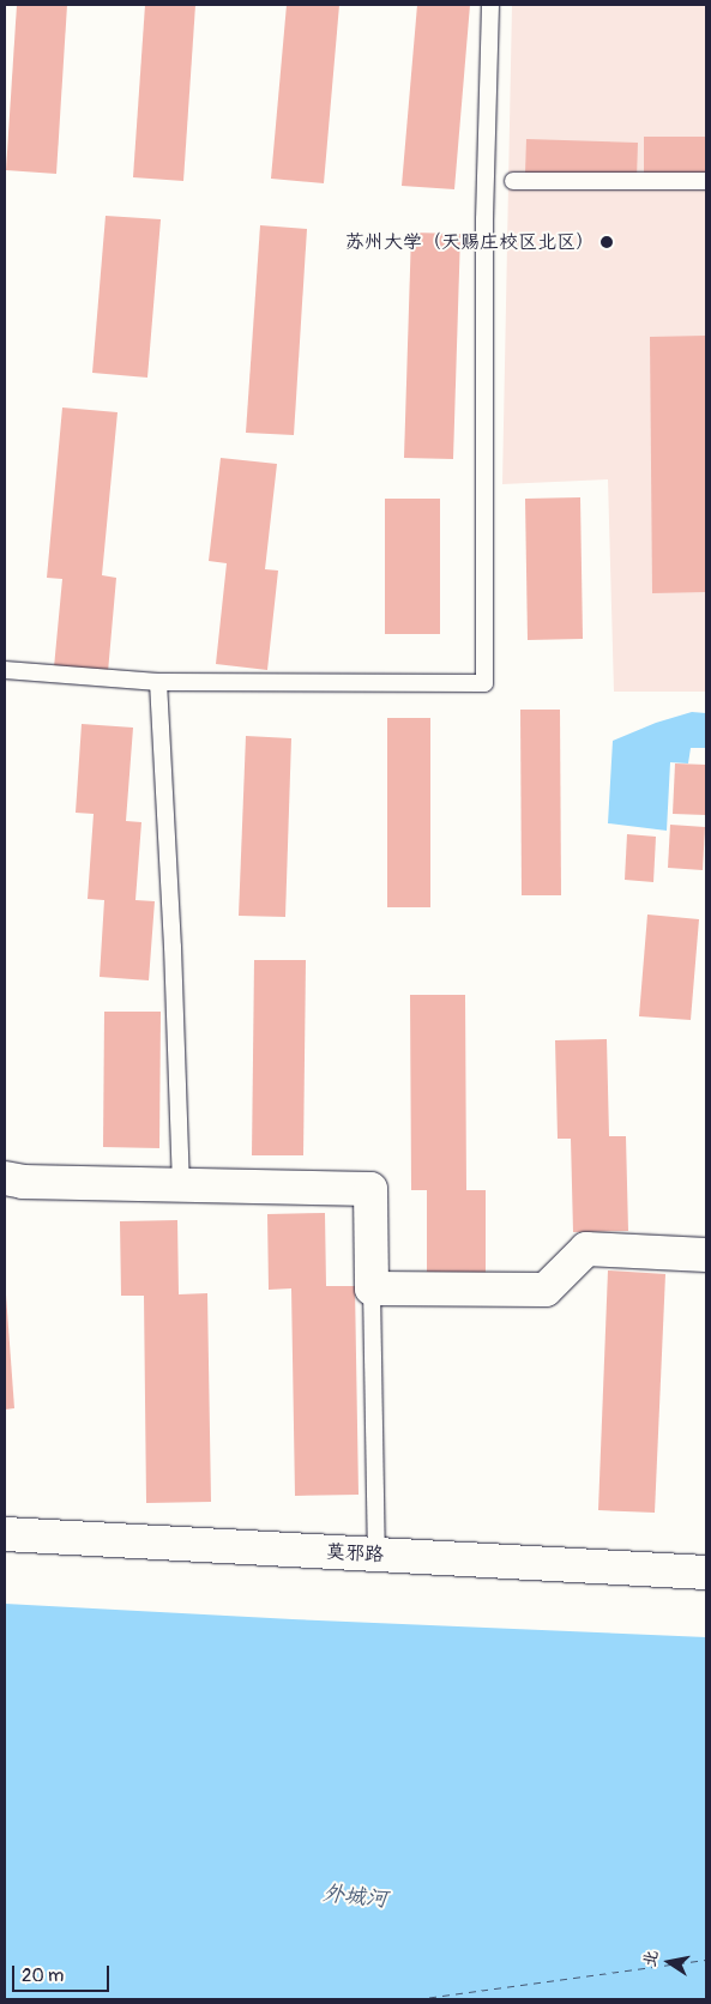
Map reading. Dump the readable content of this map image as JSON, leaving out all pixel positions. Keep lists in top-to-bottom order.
{
  "streets": {
    "street": ["莫邪路"]
  },
  "water": ["外城河"],
  "places": ["苏州大学（天赐庄校区北区）"],
  "scale_bar": "20 m",
  "north": "left"
}
